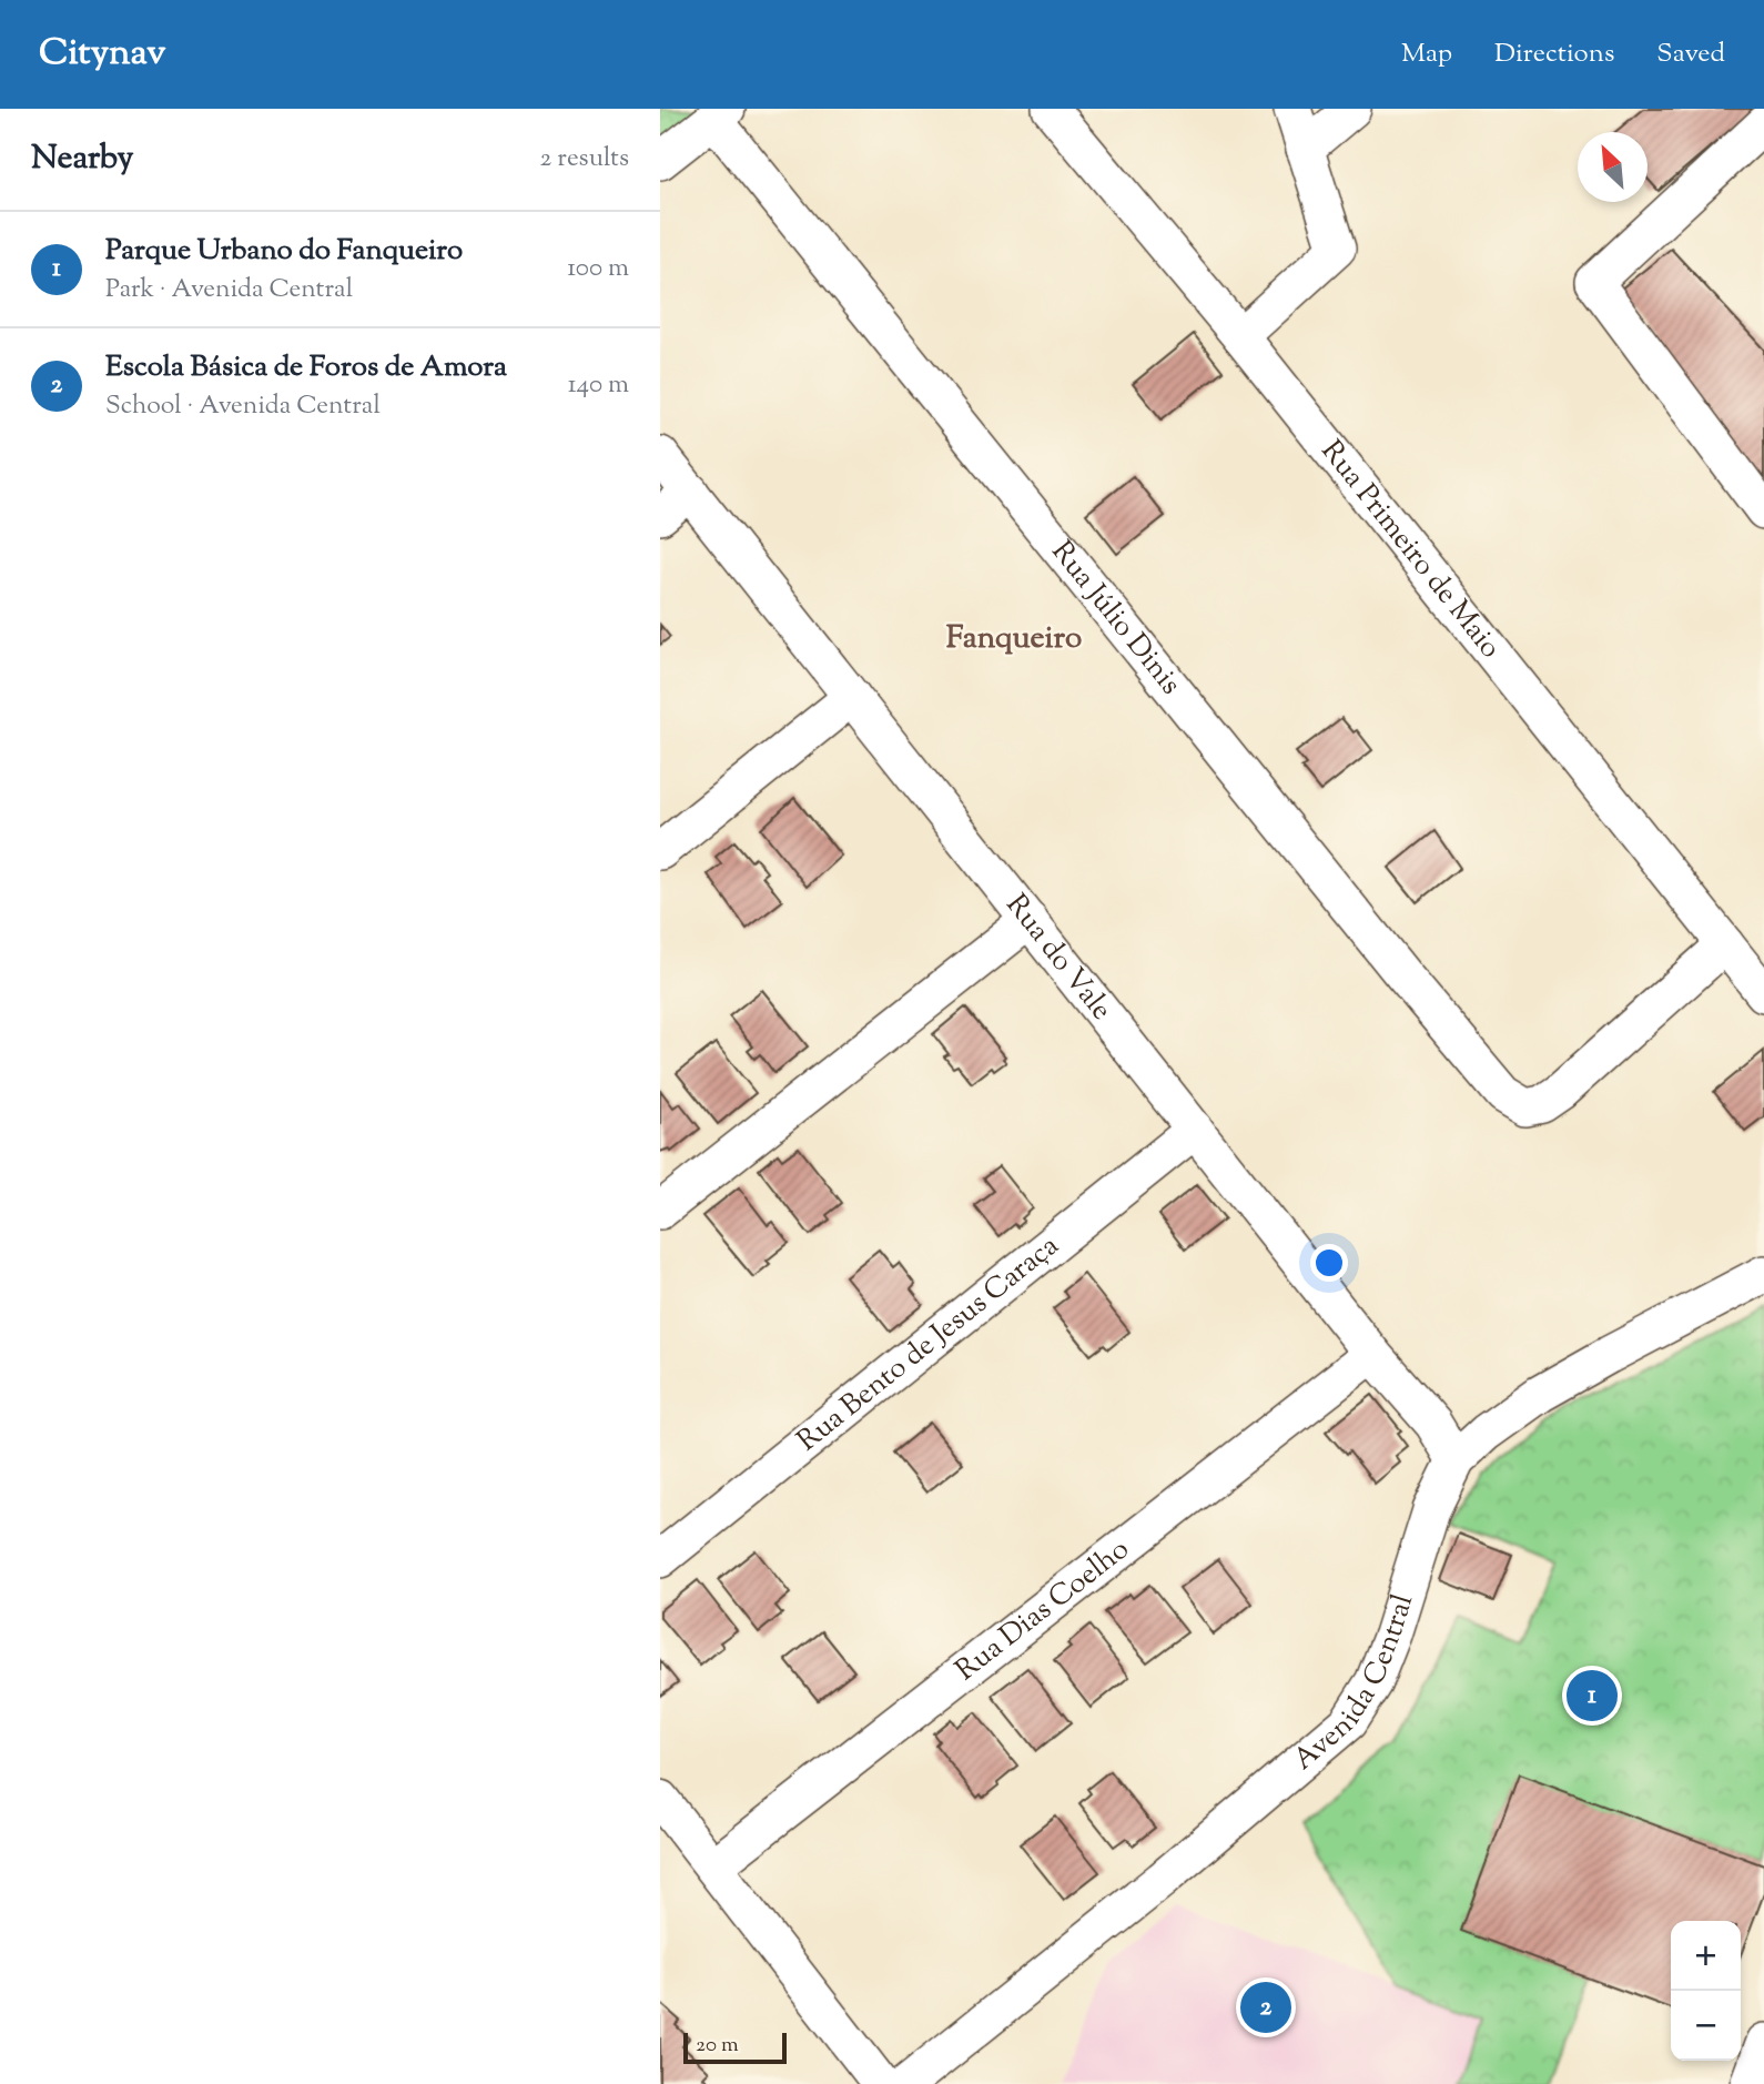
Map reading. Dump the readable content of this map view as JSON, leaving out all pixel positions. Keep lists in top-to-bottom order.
{
  "streets": {
    "street": [
      "Rua Primeiro de Maio",
      "Rua Júlio Dinis",
      "Rua do Vale",
      "Rua Bento de Jesus Caraça",
      "Rua Dias Coelho",
      "Avenida Central"
    ]
  },
  "crossings": [
    ["Rua Primeiro de Maio", "Rua Júlio Dinis"],
    ["Rua do Vale", "Rua Bento de Jesus Caraça"],
    ["Rua do Vale", "Rua Dias Coelho"],
    ["Rua do Vale", "Avenida Central"]
  ],
  "districts": ["Fanqueiro"],
  "scale_bar": "20 m",
  "north": "top left",
  "page": {
    "header": "Citynav",
    "nav": ["Map", "Directions", "Saved"],
    "heading": ["Nearby", "2 results"],
    "list": [
      {
        "mark": "1",
        "name": "Parque Urbano do Fanqueiro",
        "note": "Park · Avenida Central",
        "value": "100 m"
      },
      {
        "mark": "2",
        "name": "Escola Básica de Foros de Amora",
        "note": "School · Avenida Central",
        "value": "140 m"
      }
    ],
    "pins": ["1", "2"],
    "map_buttons": ["+", "−"],
    "scale": "20 m"
  }
}
